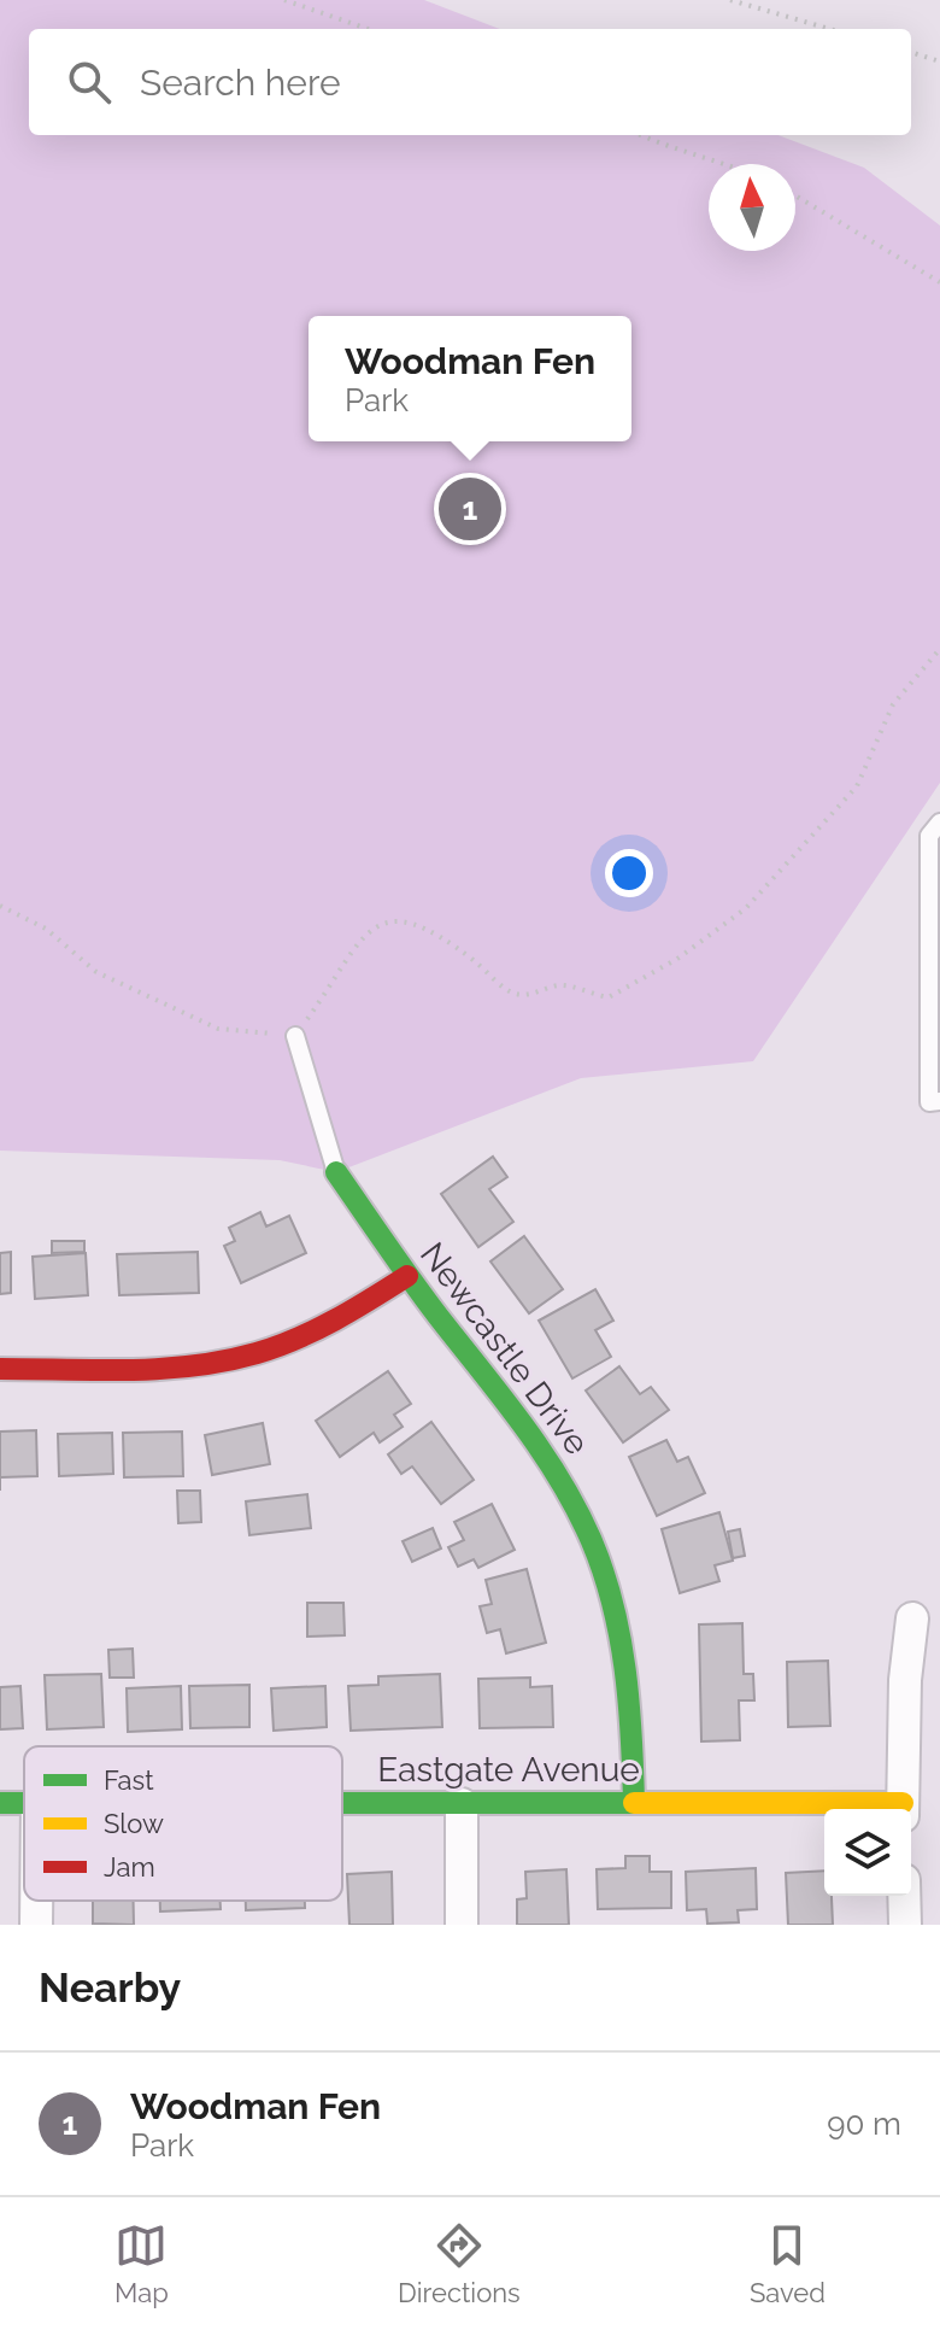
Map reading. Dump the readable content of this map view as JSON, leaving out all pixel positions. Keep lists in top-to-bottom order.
{
  "streets": {
    "street": ["Newcastle Drive", "Eastgate Avenue"]
  },
  "crossings": [
    ["Newcastle Drive", "Eastgate Avenue"]
  ],
  "legend": ["Fast", "Slow", "Jam"],
  "north": "top",
  "page": {
    "search": "Search here",
    "popup": ["Woodman Fen", "Park"],
    "pins": "1",
    "heading": "Nearby",
    "list": [
      {
        "mark": "1",
        "name": "Woodman Fen",
        "note": "Park",
        "value": "90 m"
      }
    ],
    "nav": ["Map", "Directions", "Saved"]
  }
}
